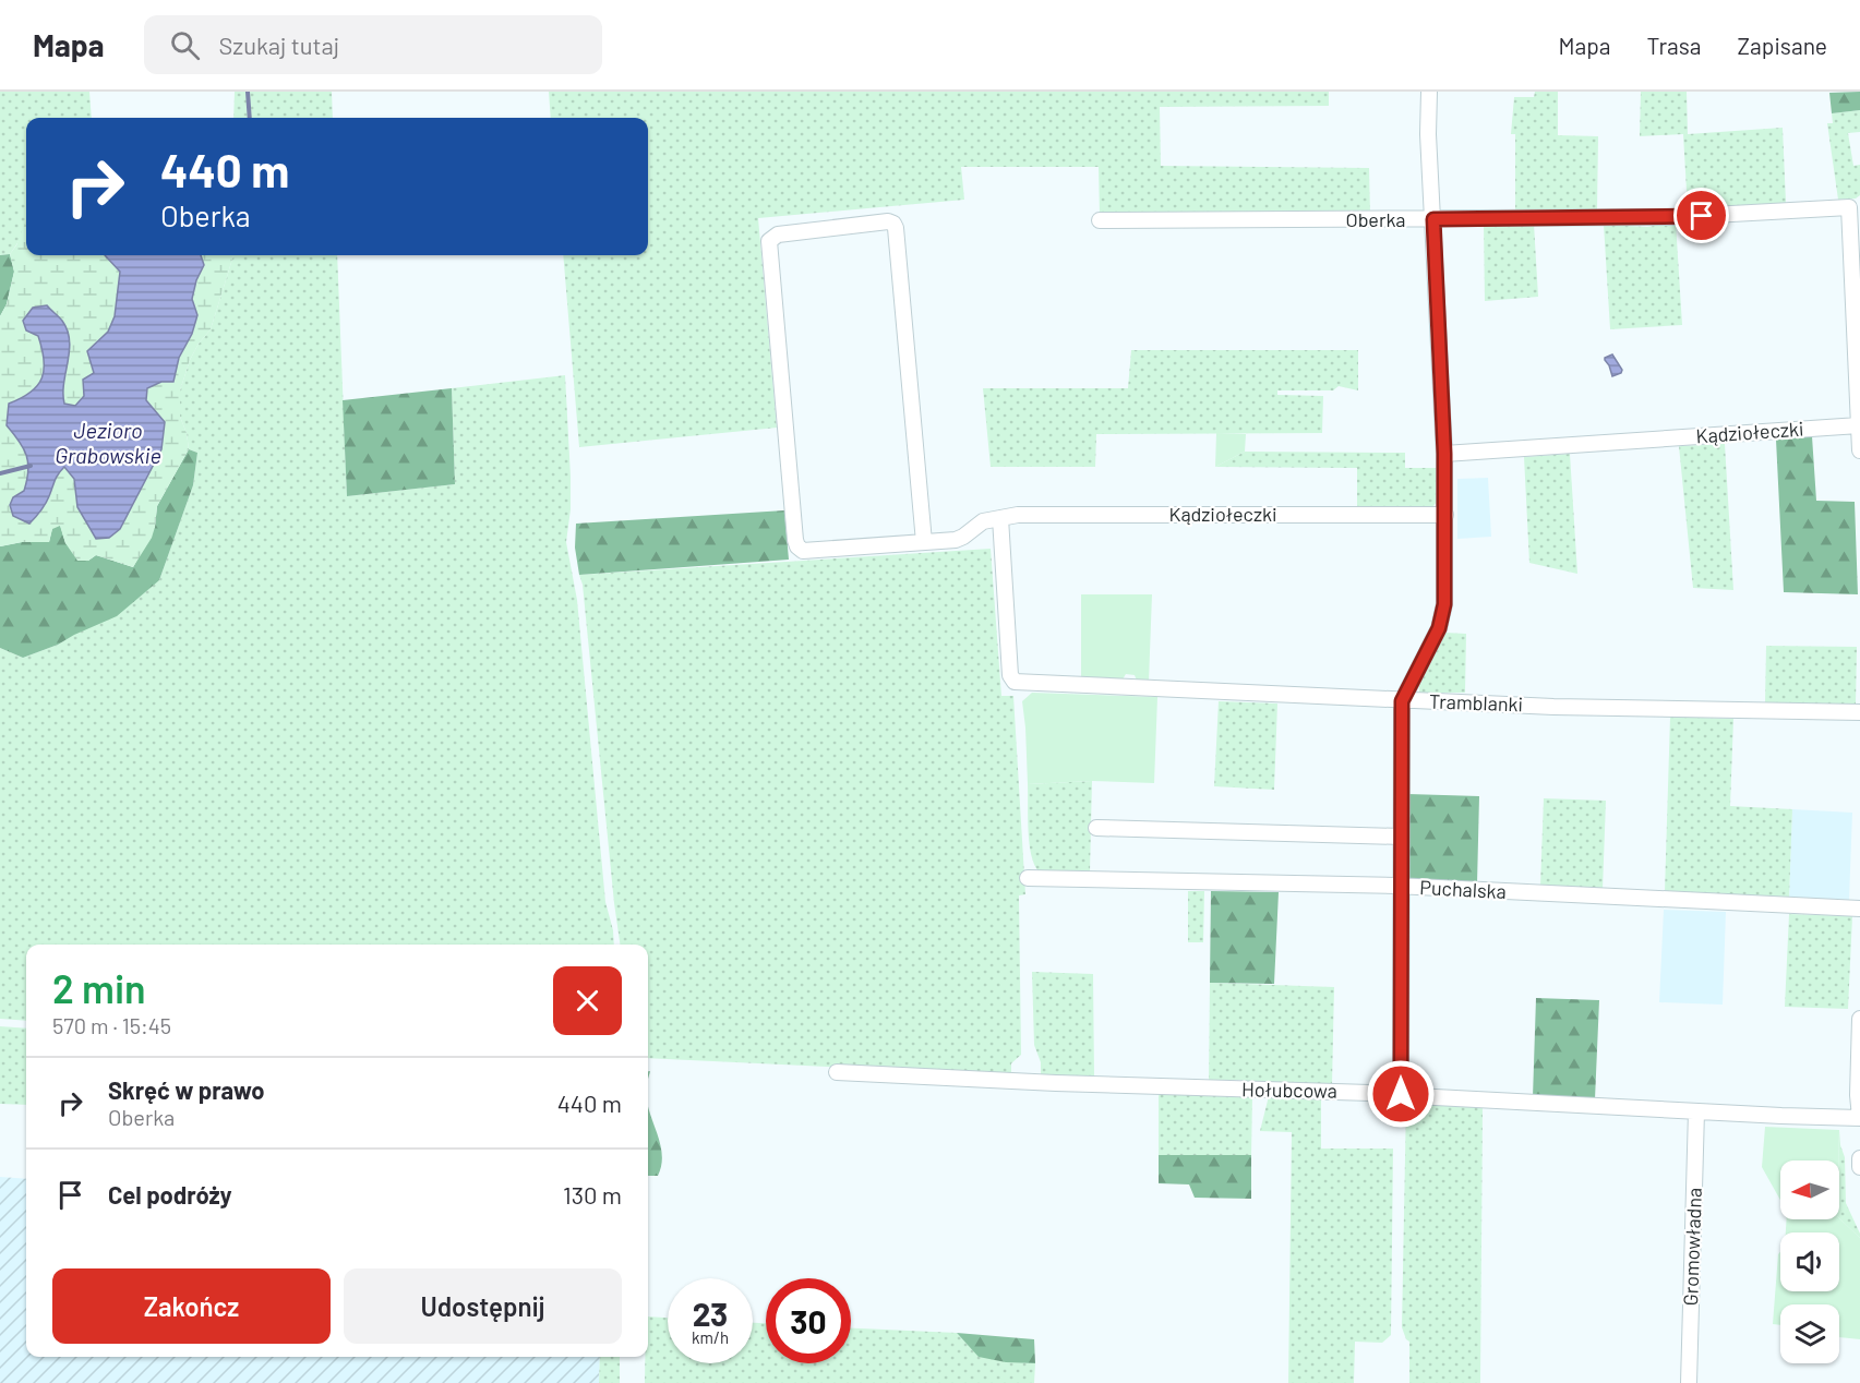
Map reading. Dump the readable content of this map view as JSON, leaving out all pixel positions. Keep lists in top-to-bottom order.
{
  "streets": {
    "street": [
      "Oberka",
      "Kądziołeczki",
      "Tramblanki",
      "Puchalska",
      "Hołubcowa",
      "Gromowładna"
    ]
  },
  "crossings": [
    ["Oberka", "Kądziołeczki"],
    ["Kądziołeczki", "Tramblanki"],
    ["Hołubcowa", "Gromowładna"]
  ],
  "water": ["Jezioro Grabowskie"],
  "north": "left",
  "page": {
    "header": "Mapa",
    "search": "Szukaj tutaj",
    "nav": ["Mapa", "Trasa", "Zapisane"],
    "turn": ["440 m", "Oberka"],
    "heading": ["2 min", "570 m · 15:45"],
    "list": [
      {
        "name": "Skręć w prawo",
        "note": "Oberka",
        "value": "440 m"
      },
      {
        "name": "Cel podróży",
        "value": "130 m"
      }
    ],
    "buttons": ["Zakończ", "Udostępnij"],
    "speed": "23 km/h",
    "limit": "30"
  }
}
